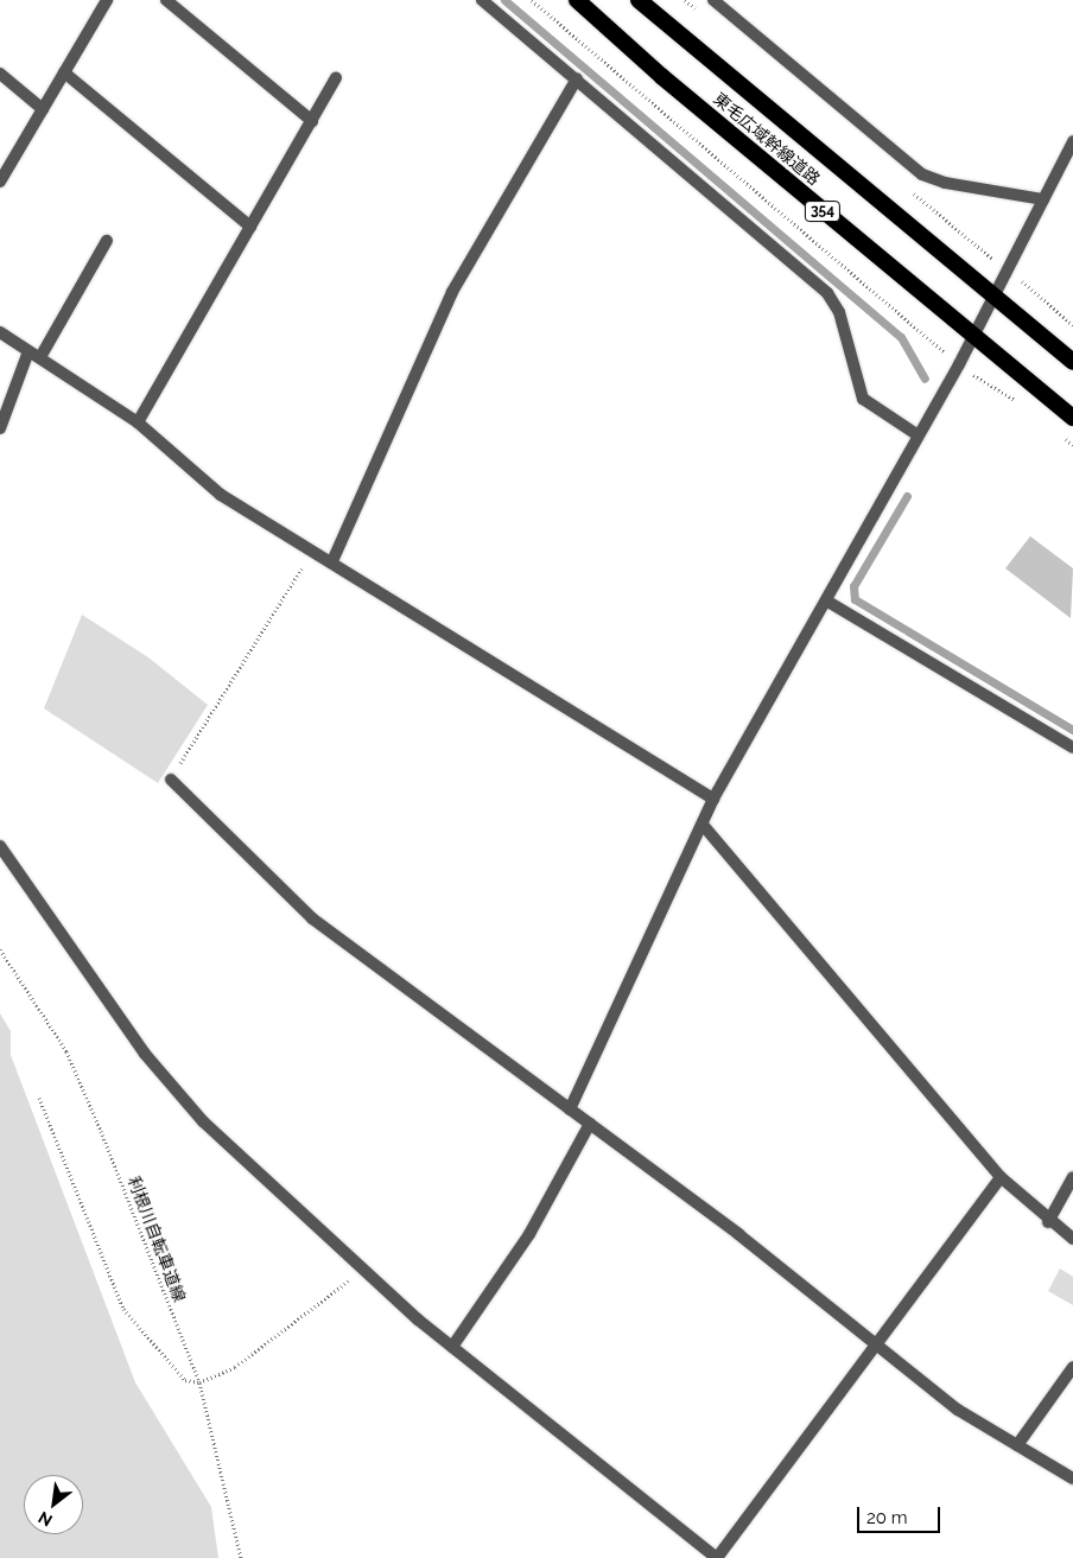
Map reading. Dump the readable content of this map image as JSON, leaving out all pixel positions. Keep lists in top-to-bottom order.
{
  "streets": {
    "highway": ["東毛広域幹線道路", "354"],
    "path": ["利根川自転車道線"]
  },
  "scale_bar": "20 m",
  "north": "bottom left"
}
